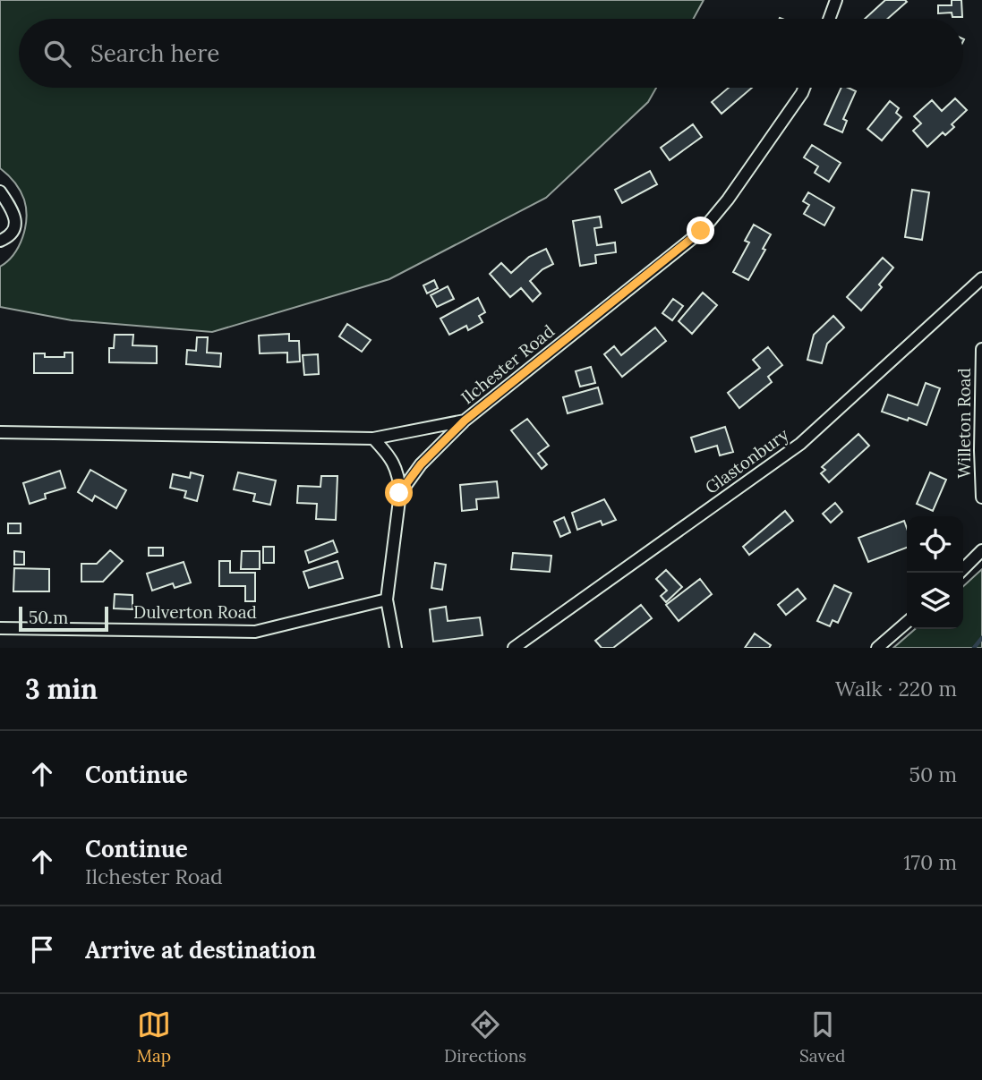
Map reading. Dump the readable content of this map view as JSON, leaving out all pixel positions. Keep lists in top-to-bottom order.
{
  "streets": {
    "street": [
      "Ilchester Road",
      "Willeton Road",
      "Glastonbury",
      "Dulverton Road"
    ]
  },
  "scale_bar": "50 m",
  "page": {
    "search": "Search here",
    "scale": "50 m",
    "heading": ["3 min", "Walk · 220 m"],
    "list": [
      ["Continue", "50 m"],
      ["Continue", "Ilchester Road", "170 m"],
      "Arrive at destination"
    ],
    "nav": ["Map", "Directions", "Saved"]
  }
}
